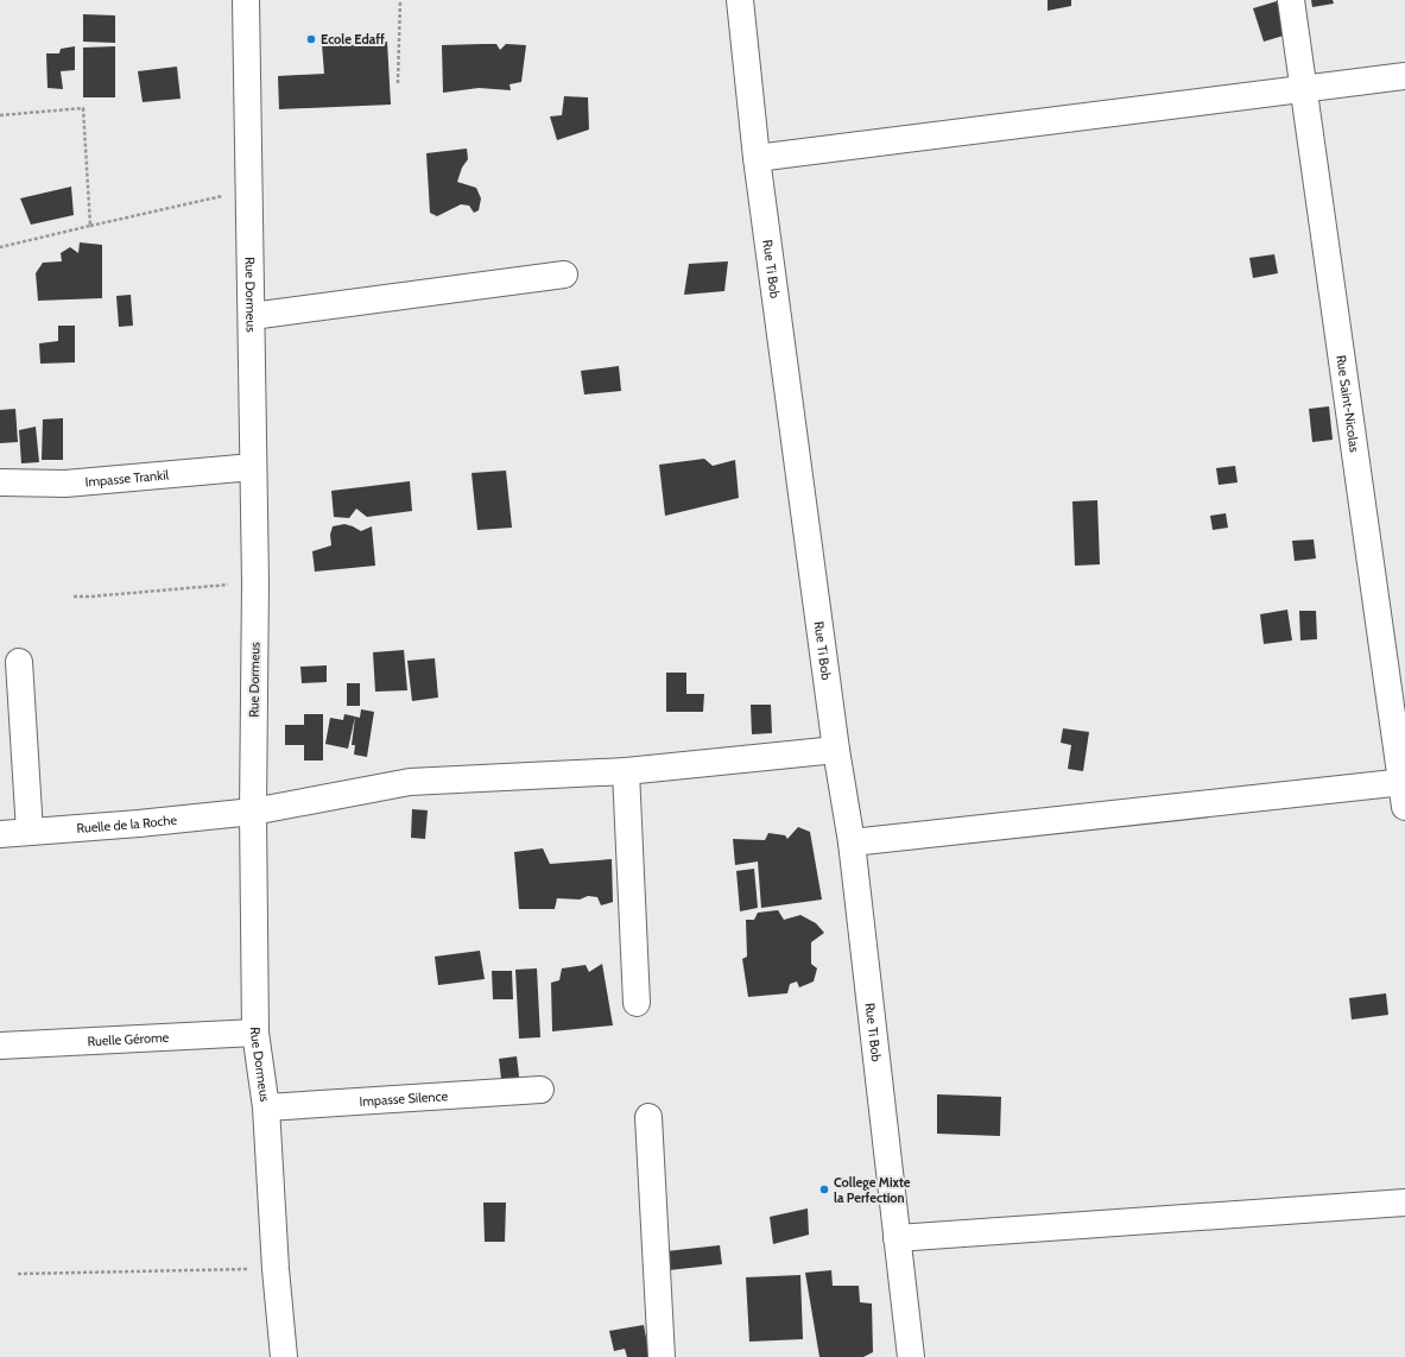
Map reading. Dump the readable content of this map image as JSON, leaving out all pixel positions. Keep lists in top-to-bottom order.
{
  "streets": {
    "street": [
      "Rue Ti Bob",
      "Rue Dormeus",
      "Rue Saint-Nicolas",
      "Impasse Trankil",
      "Ruelle de la Roche",
      "Ruelle Gérome",
      "Impasse Silence"
    ]
  },
  "crossings": [
    ["Rue Ti Bob", "Ruelle de la Roche"],
    ["Rue Dormeus", "Impasse Trankil"],
    ["Rue Dormeus", "Ruelle de la Roche"],
    ["Rue Dormeus", "Ruelle Gérome"],
    ["Rue Dormeus", "Impasse Silence"]
  ],
  "places": ["Ecole Edaff", "College Mixte la Perfection"]
}
